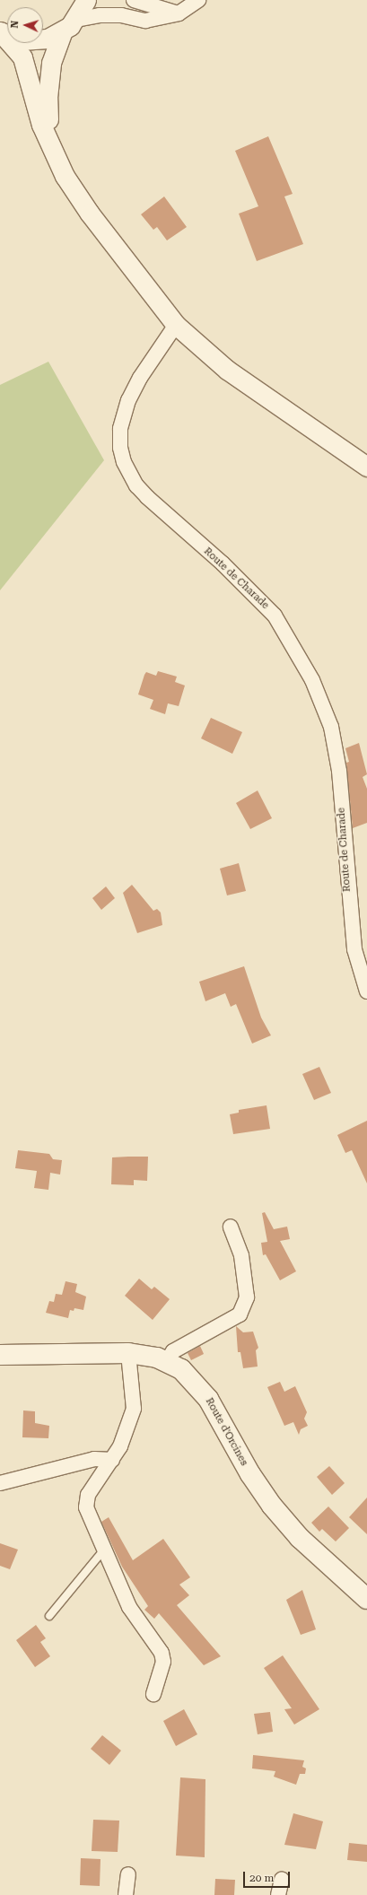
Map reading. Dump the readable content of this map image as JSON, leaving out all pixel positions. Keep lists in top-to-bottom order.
{
  "streets": {
    "main road": ["Route d'Orcines"],
    "street": ["Route de Charade"]
  },
  "scale_bar": "20 m",
  "north": "left"
}
